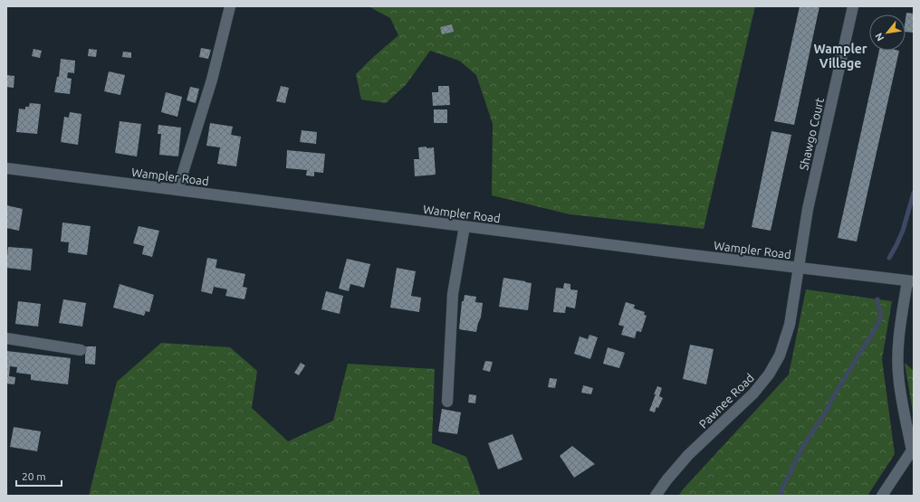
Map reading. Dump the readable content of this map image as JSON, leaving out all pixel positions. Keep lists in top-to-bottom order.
{
  "streets": {
    "street": ["Shawgo Court", "Wampler Road", "Pawnee Road"]
  },
  "crossings": [
    ["Shawgo Court", "Wampler Road"],
    ["Shawgo Court", "Pawnee Road"],
    ["Wampler Road", "Pawnee Road"]
  ],
  "districts": ["Wampler Village"],
  "scale_bar": "20 m",
  "north": "bottom left"
}
